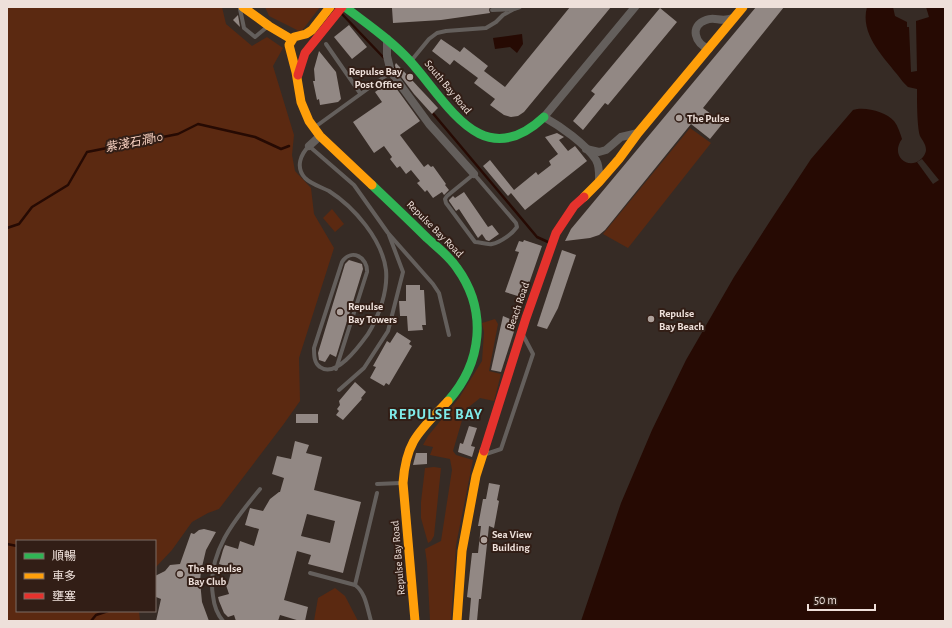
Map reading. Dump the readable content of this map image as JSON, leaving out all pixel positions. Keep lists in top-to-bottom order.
{
  "streets": {
    "street": ["South Bay Road", "Repulse Bay Road", "Beach Road"]
  },
  "districts": ["REPULSE BAY"],
  "water": ["紫淺石澗10"],
  "places": [
    "Repulse Bay Post Office",
    "The Pulse",
    "Repulse Bay Towers",
    "Repulse Bay Beach",
    "Sea View Building",
    "The Repulse Bay Club"
  ],
  "legend": ["順暢", "車多", "壅塞"],
  "scale_bar": "50 m"
}
